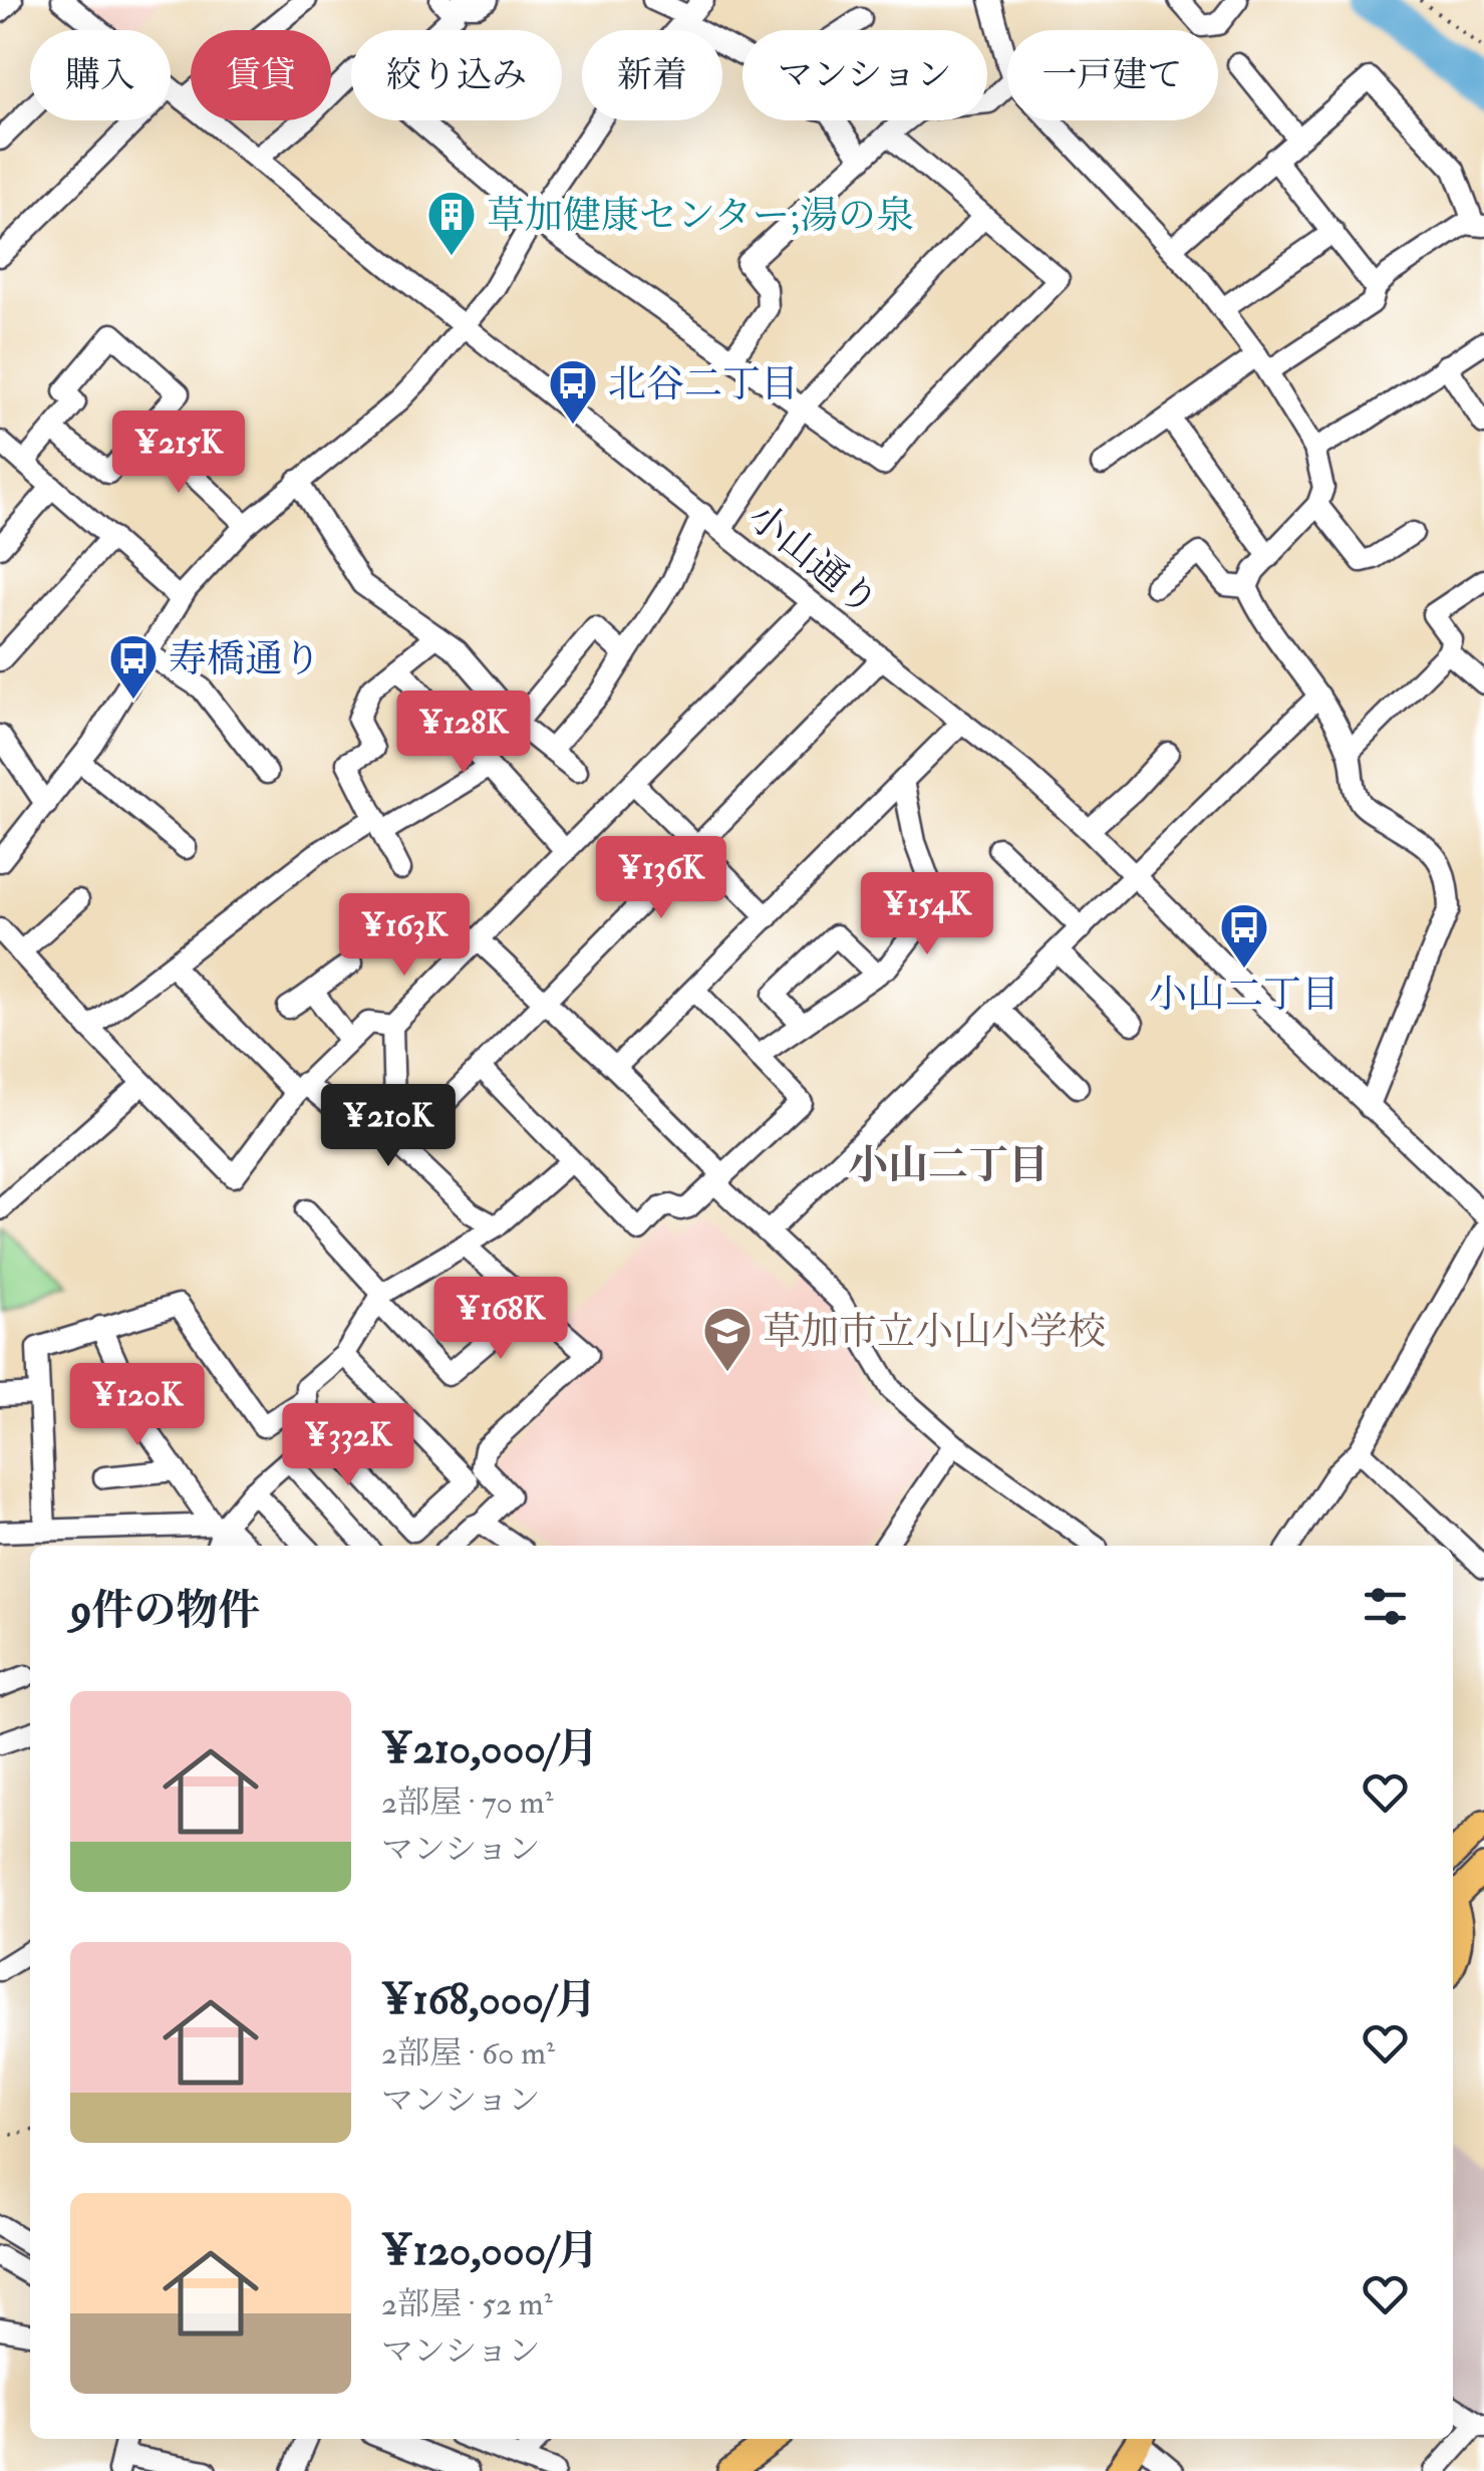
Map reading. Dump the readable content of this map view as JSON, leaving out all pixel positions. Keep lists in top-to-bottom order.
{
  "streets": {
    "street": ["小山通り"]
  },
  "districts": ["小山二丁目"],
  "places": {
    "building": ["草加健康センター;湯の泉"],
    "bus stop": ["北谷二丁目", "寿橋通り", "小山二丁目"],
    "school or university": ["草加市立小山小学校"]
  },
  "page": {
    "chip": [
      "購入",
      "賃貸",
      "絞り込み",
      "新着",
      "マンション",
      "一戸建て"
    ],
    "price": [
      "¥215K",
      "¥128K",
      "¥136K",
      "¥154K",
      "¥163K",
      "¥210K",
      "¥168K",
      "¥120K",
      "¥332K"
    ],
    "heading": "9件の物件",
    "list": [
      {
        "name": "¥210,000/月",
        "note": "2部屋 · 70 m² · マンション"
      },
      {
        "name": "¥168,000/月",
        "note": "2部屋 · 60 m² · マンション"
      },
      {
        "name": "¥120,000/月",
        "note": "2部屋 · 52 m² · マンション"
      }
    ]
  }
}
